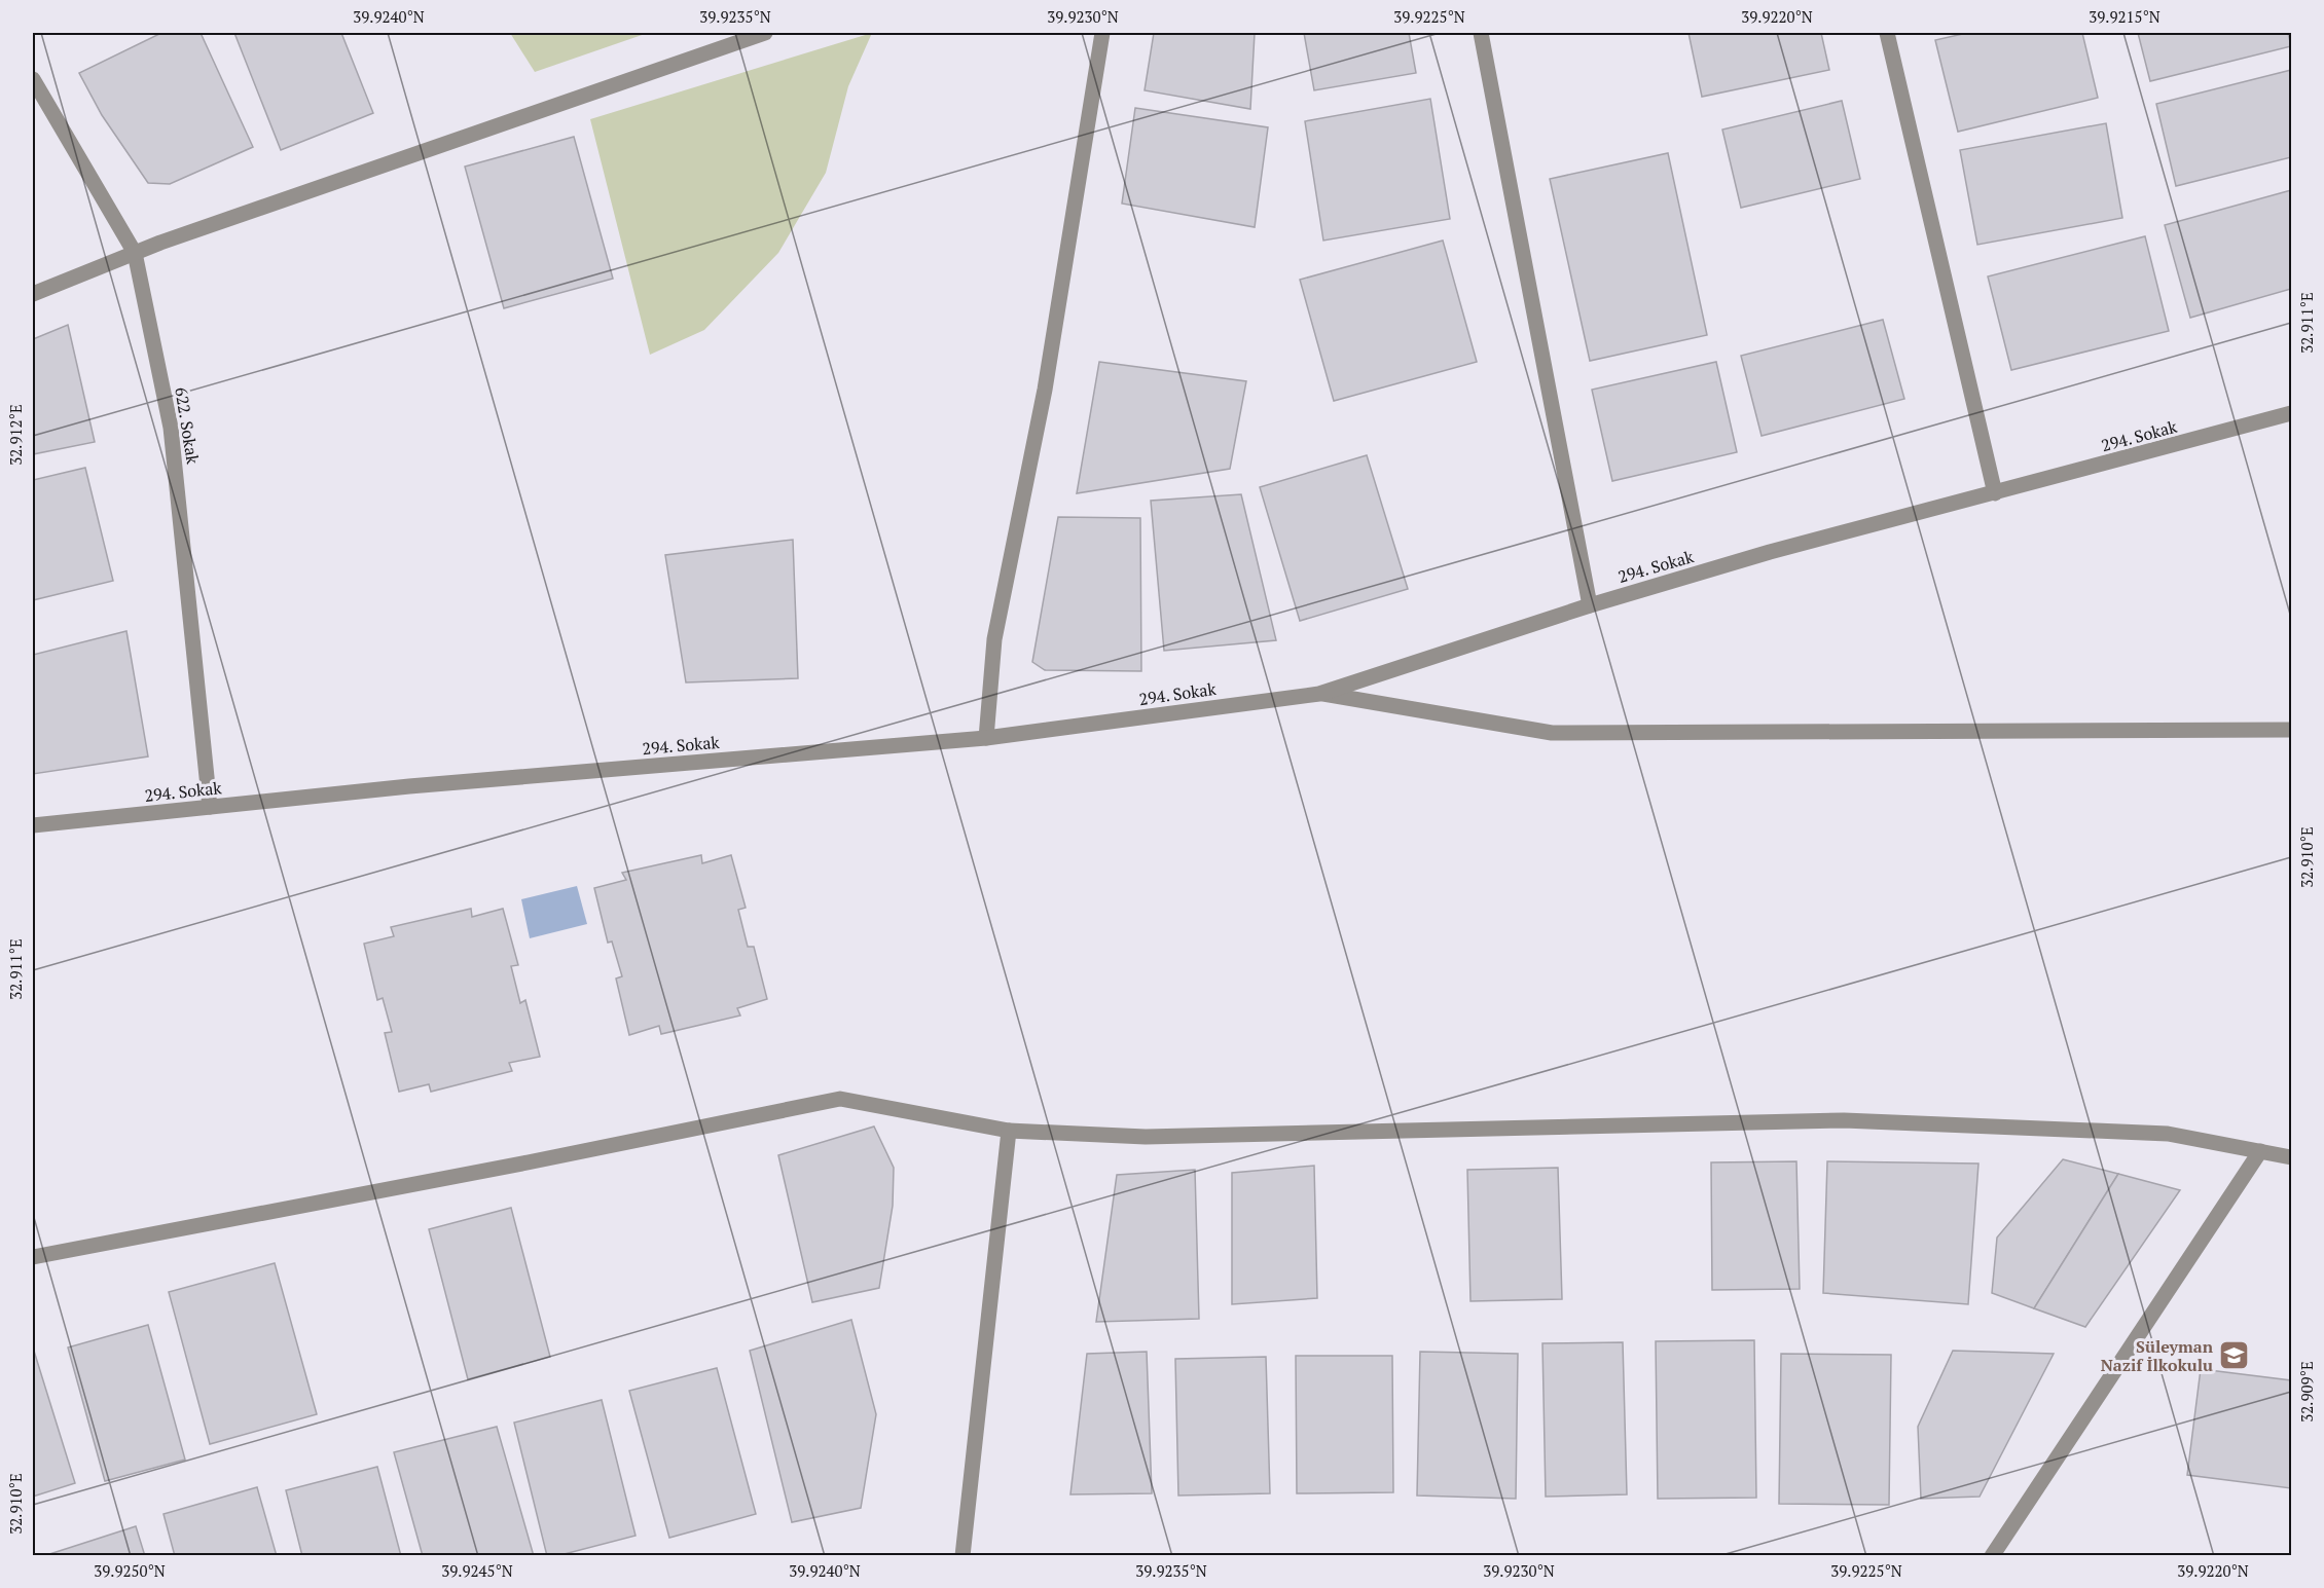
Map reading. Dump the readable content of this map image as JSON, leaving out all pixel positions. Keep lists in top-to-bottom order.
{
  "streets": {
    "street": ["622. Sokak", "294. Sokak"]
  },
  "crossings": [
    ["622. Sokak", "294. Sokak"]
  ],
  "places": {
    "school or university": ["Süleyman Nazif İlkokulu"]
  },
  "coordinates": [
    "39.9240°N",
    "39.9235°N",
    "39.9230°N",
    "39.9225°N",
    "39.9220°N",
    "39.9215°N",
    "32.911°E",
    "32.912°E",
    "32.910°E",
    "32.909°E",
    "39.9250°N",
    "39.9245°N"
  ]
}
